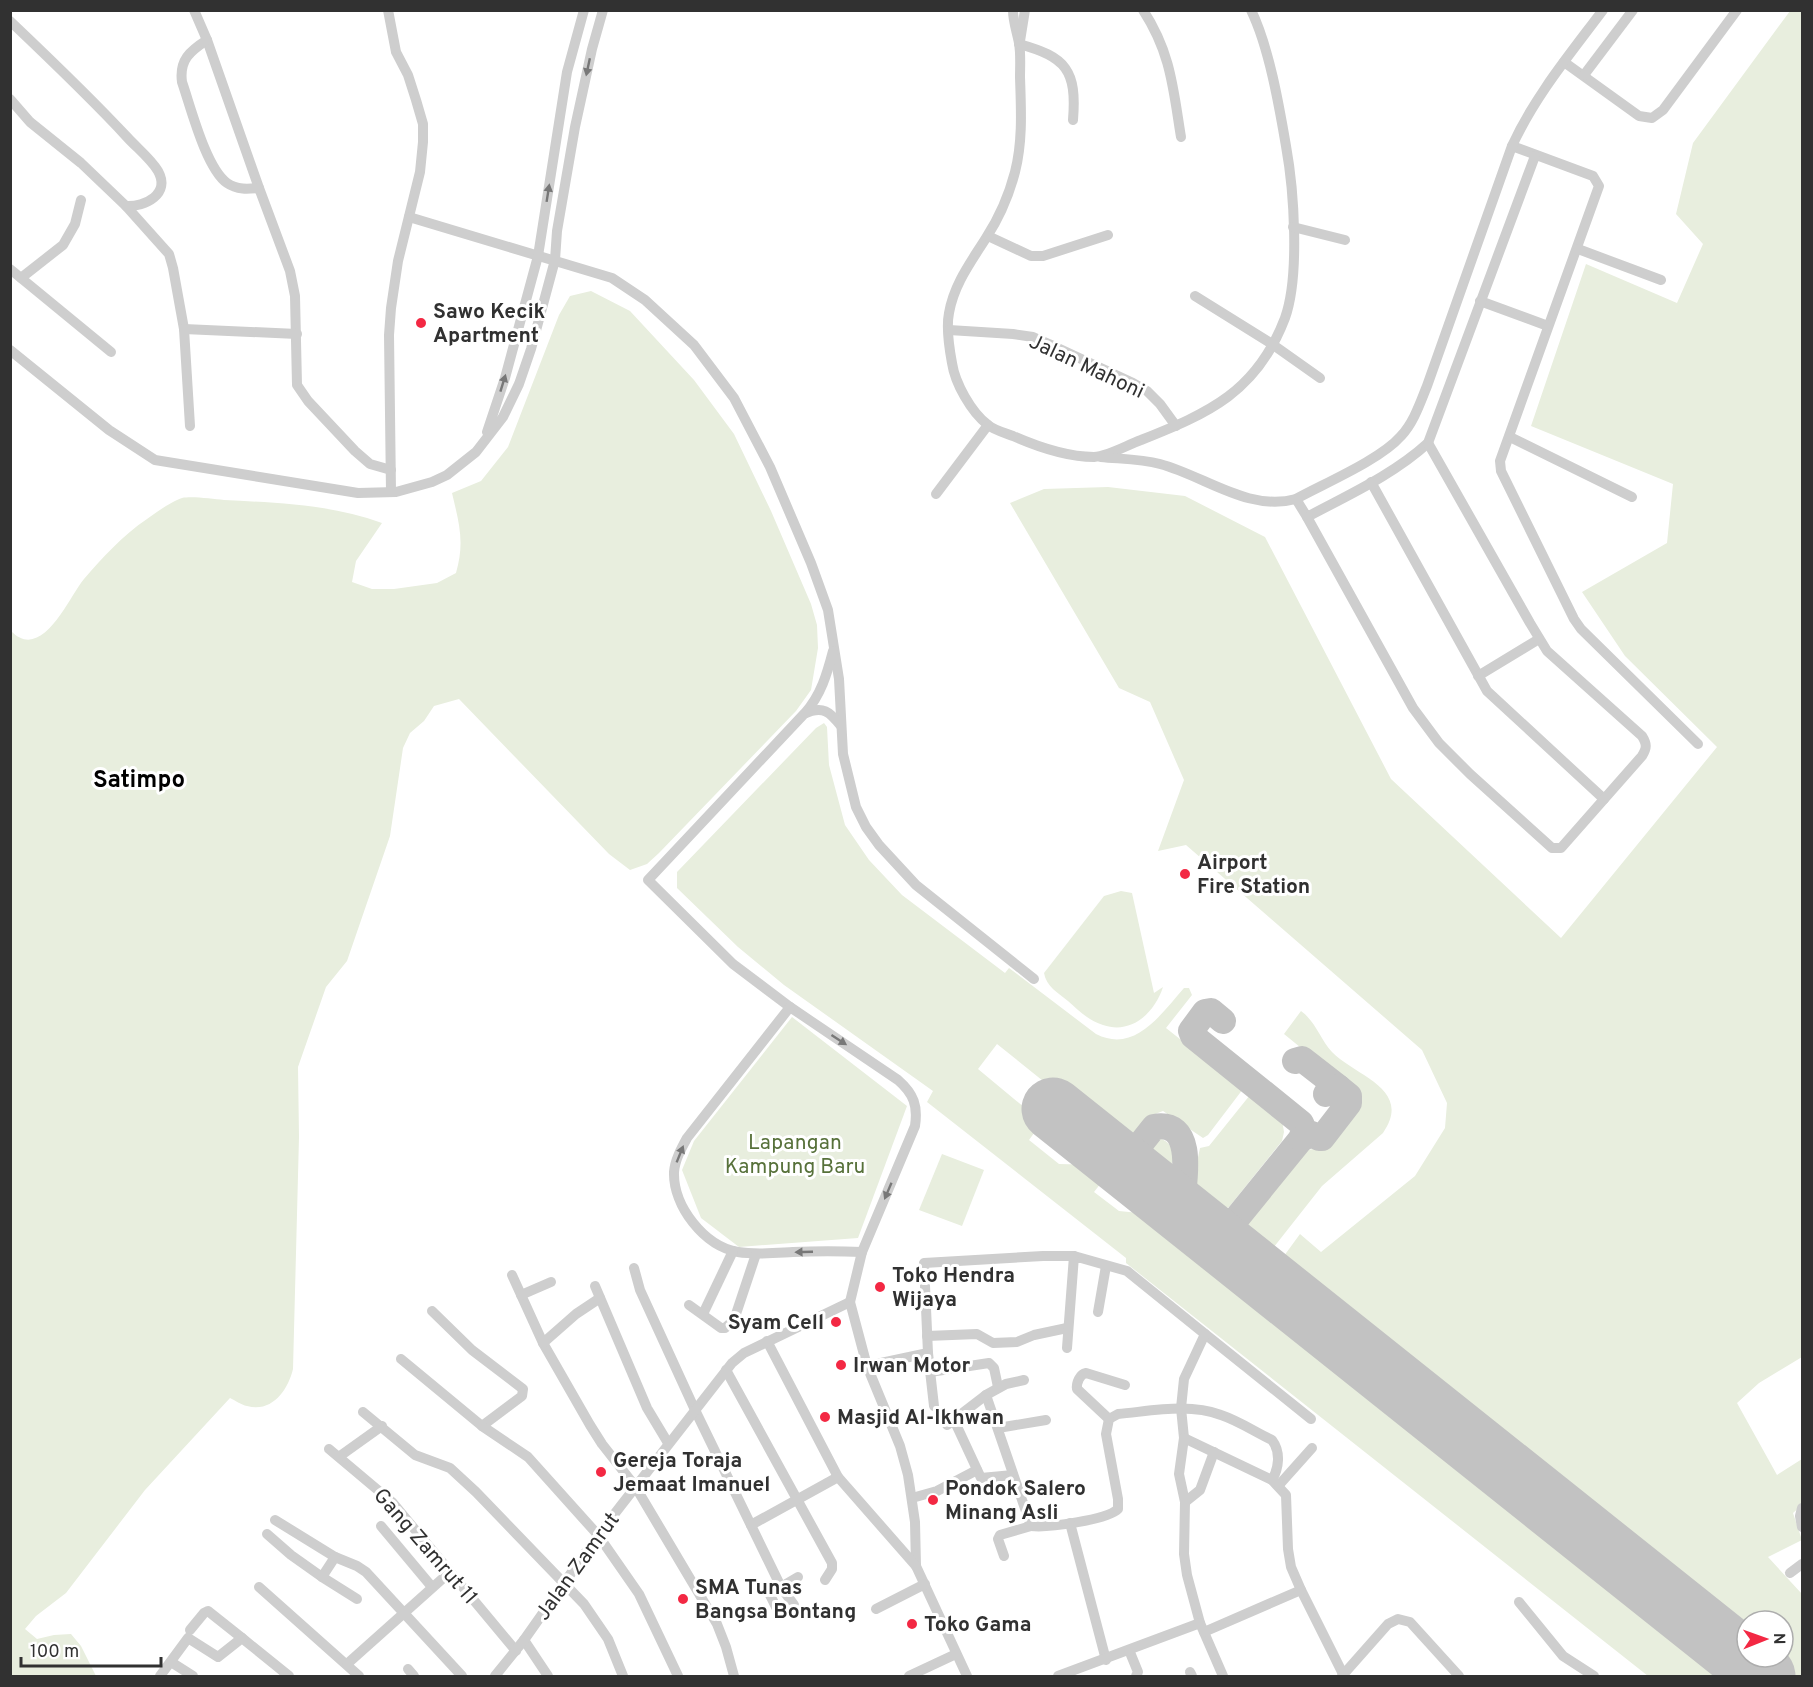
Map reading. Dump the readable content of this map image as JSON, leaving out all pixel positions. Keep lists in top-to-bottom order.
{
  "streets": {
    "street": ["Jalan Mahoni", "Gang Zamrut 11", "Jalan Zamrut"]
  },
  "crossings": [
    ["Gang Zamrut 11", "Jalan Zamrut"]
  ],
  "districts": ["Satimpo"],
  "parks": ["Lapangan Kampung Baru"],
  "places": [
    "Sawo Kecik Apartment",
    "Airport Fire Station",
    "Toko Hendra Wijaya",
    "Syam Cell",
    "Irwan Motor",
    "Masjid Al-Ikhwan",
    "Gereja Toraja Jemaat Imanuel",
    "Pondok Salero Minang Asli",
    "SMA Tunas Bangsa Bontang",
    "Toko Gama"
  ],
  "scale_bar": "100 m",
  "north": "right"
}
